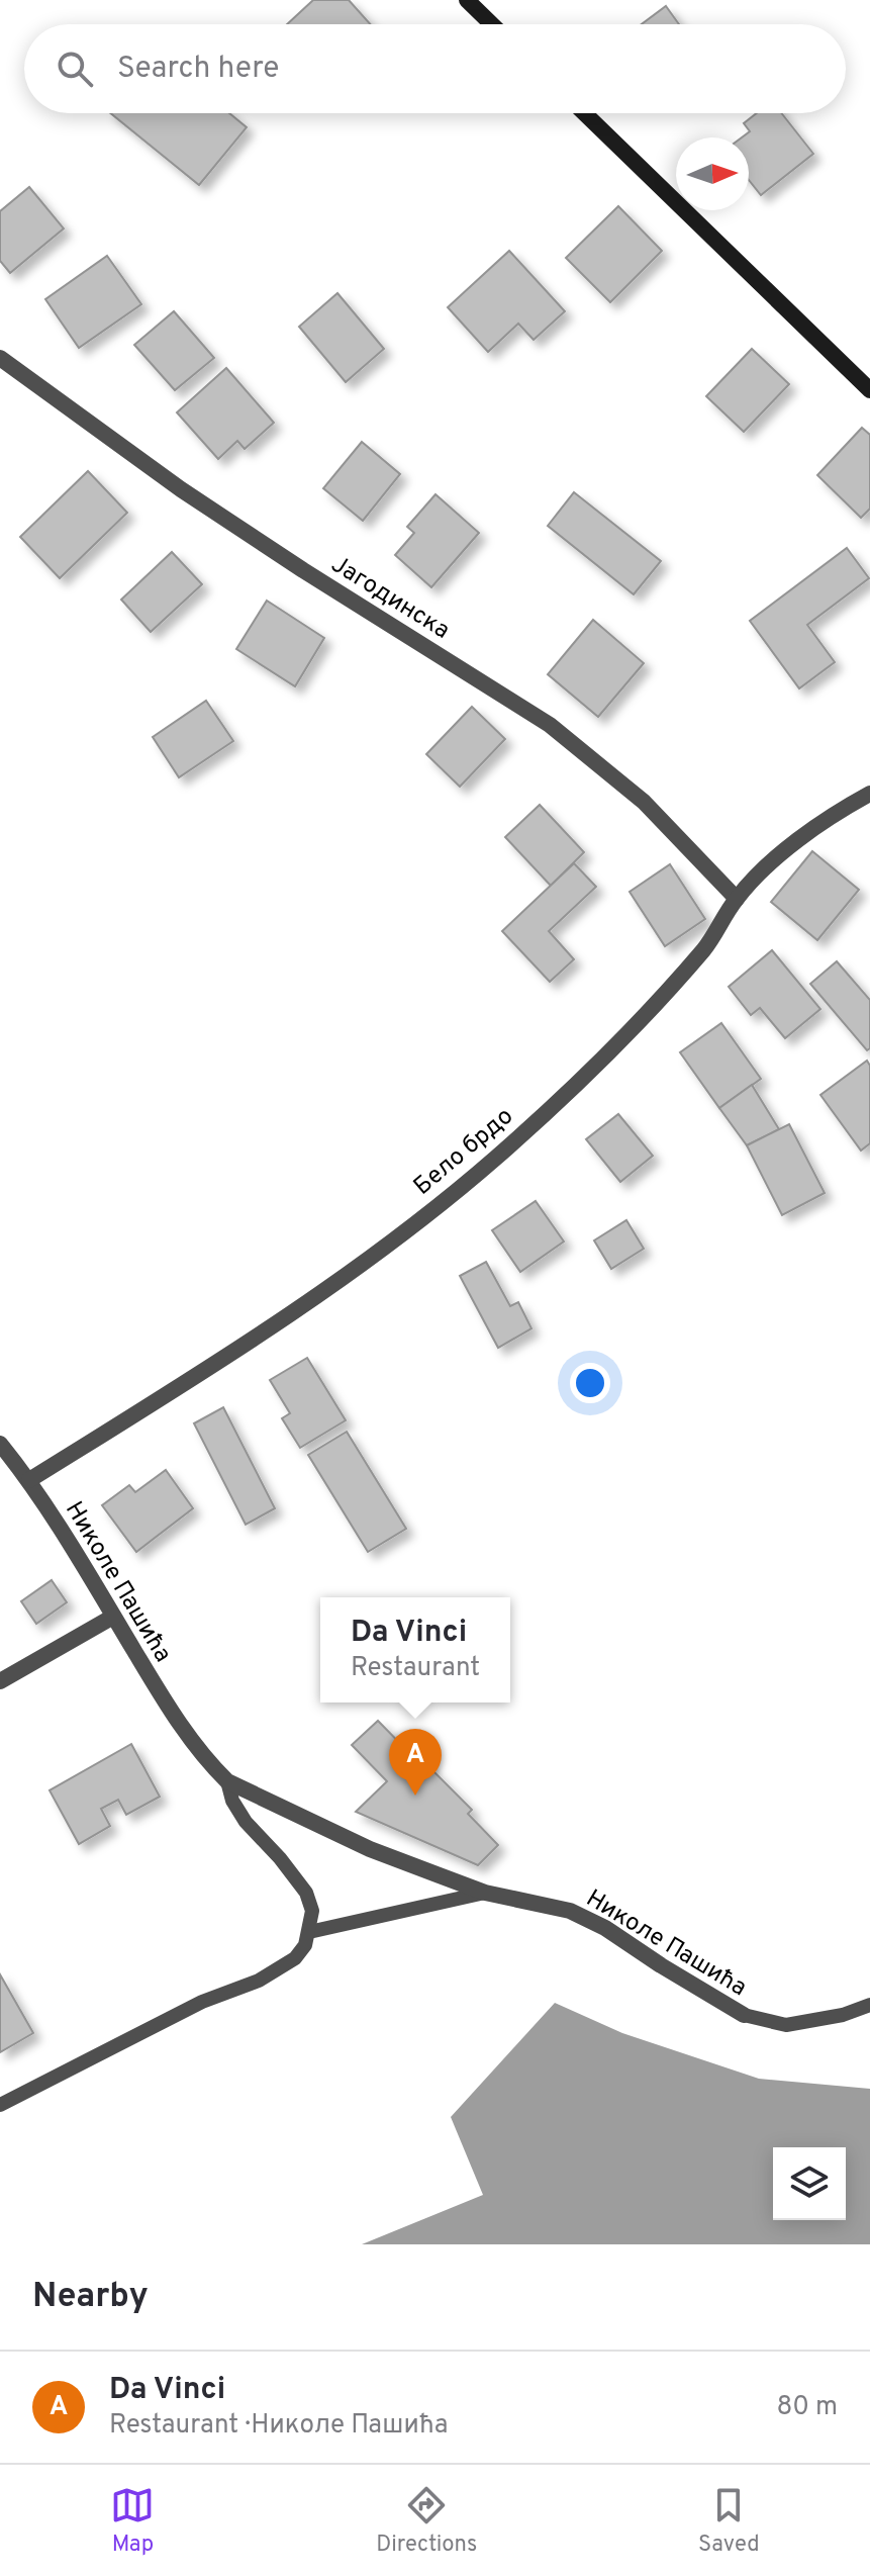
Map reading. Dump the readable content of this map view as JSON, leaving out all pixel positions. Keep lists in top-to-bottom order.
{
  "streets": {
    "street": ["Јагодинска", "Бело брдо", "Николе Пашића"]
  },
  "crossings": [
    ["Јагодинска", "Бело брдо"],
    ["Бело брдо", "Николе Пашића"]
  ],
  "north": "right",
  "page": {
    "search": "Search here",
    "popup": ["Da Vinci", "Restaurant"],
    "pins": "A",
    "heading": "Nearby",
    "list": [
      {
        "mark": "A",
        "name": "Da Vinci",
        "note": "Restaurant · Николе Пашића",
        "value": "80 m"
      }
    ],
    "nav": ["Map", "Directions", "Saved"]
  }
}
